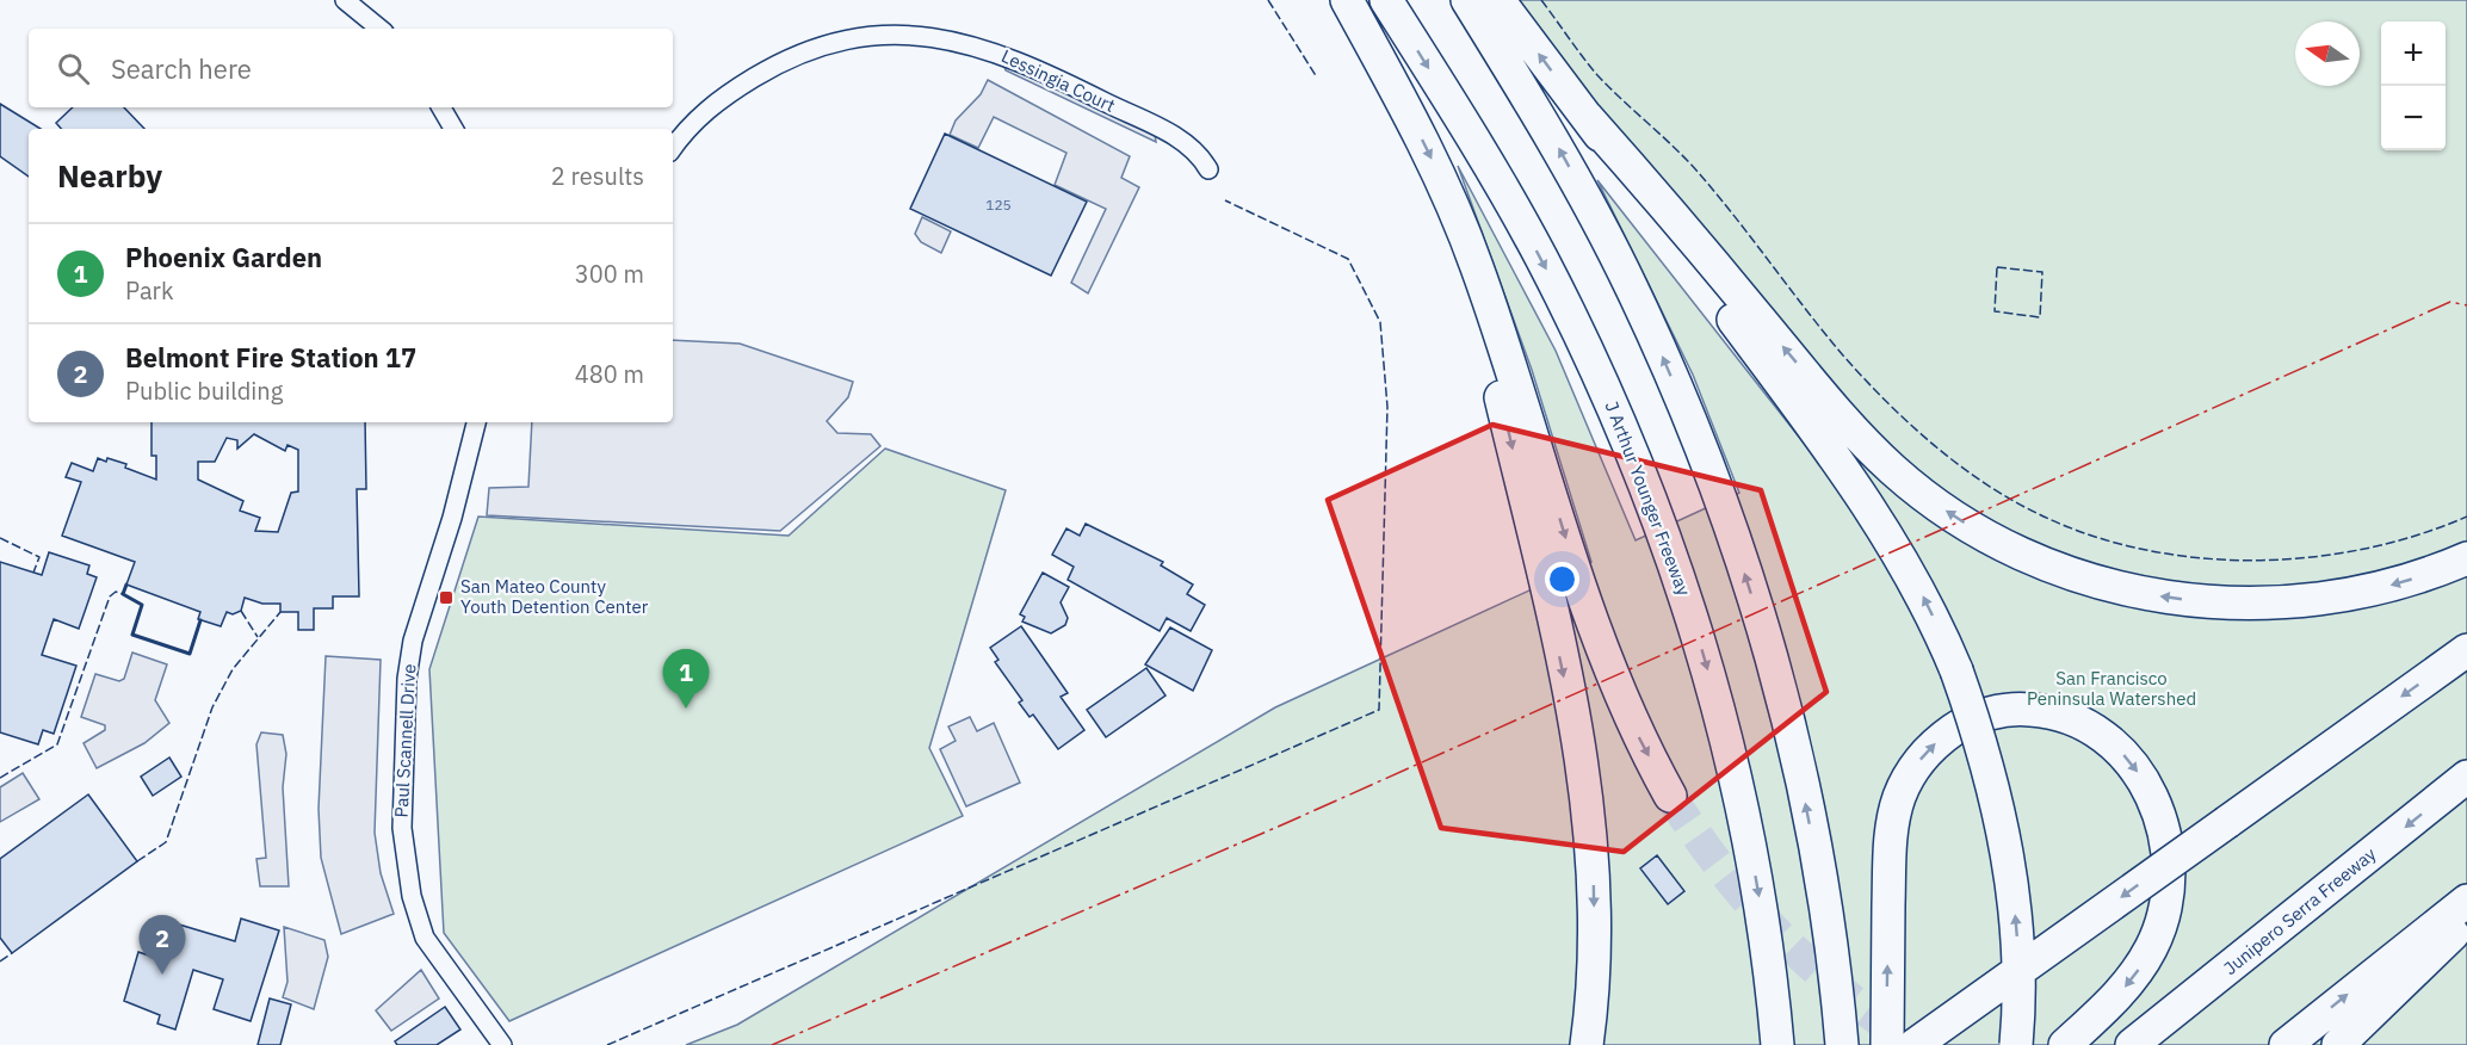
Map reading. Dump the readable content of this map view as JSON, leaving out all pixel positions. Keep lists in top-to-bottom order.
{
  "streets": {
    "highway": ["J Arthur Younger Freeway", "Junipero Serra Freeway"],
    "street": ["Lessingia Court", "Paul Scannell Drive"]
  },
  "parks": ["San Francisco Peninsula Watershed"],
  "places": {
    "transit": ["San Mateo County Youth Detention Center"]
  },
  "house_numbers": ["125"],
  "north": "left",
  "page": {
    "map_buttons": ["+", "−"],
    "search": "Search here",
    "heading": ["Nearby", "2 results"],
    "list": [
      {
        "mark": "1",
        "name": "Phoenix Garden",
        "note": "Park",
        "value": "300 m"
      },
      {
        "mark": "2",
        "name": "Belmont Fire Station 17",
        "note": "Public building",
        "value": "480 m"
      }
    ],
    "pins": ["1", "2"]
  }
}
